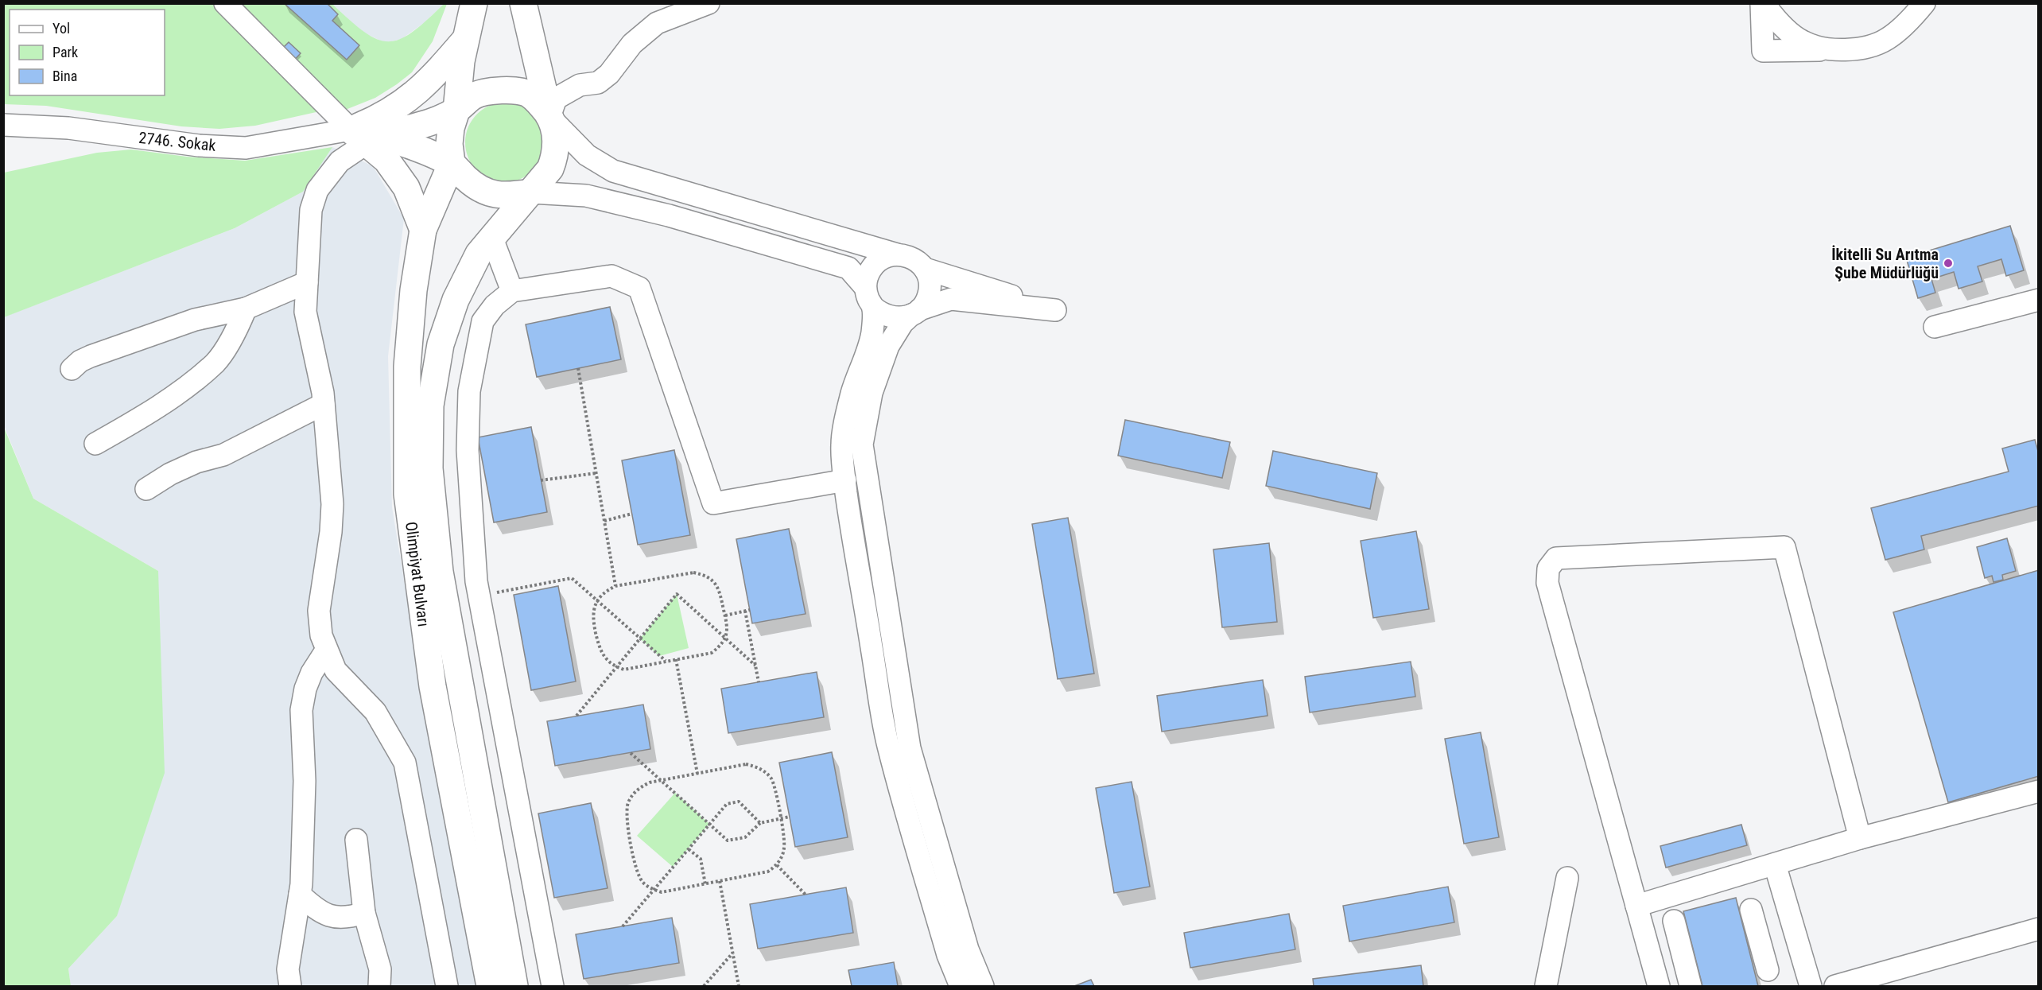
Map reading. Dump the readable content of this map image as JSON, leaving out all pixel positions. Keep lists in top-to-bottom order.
{
  "streets": {
    "main road": ["Olimpiyat Bulvarı"],
    "street": ["2746. Sokak"]
  },
  "places": ["İkitelli Su Arıtma Şube Müdürlüğü"],
  "legend": ["Yol", "Park", "Bina"]
}
